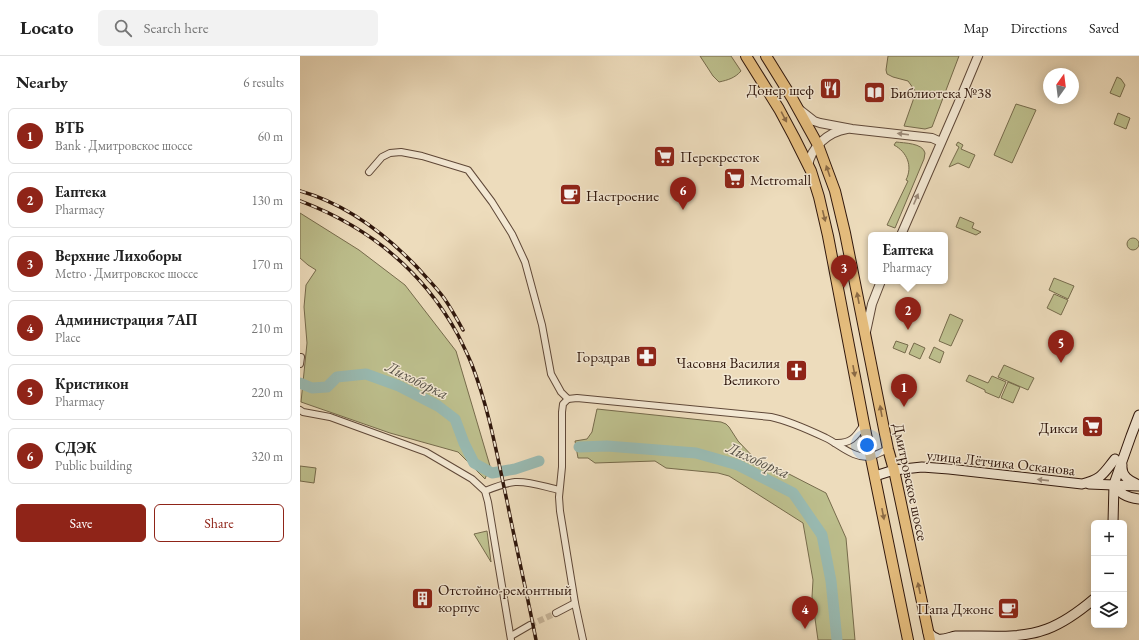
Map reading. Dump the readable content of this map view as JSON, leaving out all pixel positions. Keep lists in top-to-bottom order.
{
  "streets": {
    "main road": ["улица Лётчика Осканова", "Дмитровское шоссе"]
  },
  "crossings": [
    ["улица Лётчика Осканова", "Дмитровское шоссе"]
  ],
  "one_way": ["улица Лётчика Осканова"],
  "water": ["Лихоборка"],
  "places": {
    "restaurant": ["Донер шеф"],
    "library": ["Библиотека №38"],
    "supermarket": ["Перекресток", "Metromall", "Дикси"],
    "cafe": ["Настроение", "Папа Джонс"],
    "pharmacy": ["Горздрав"],
    "church": ["Часовня Василия Великого"],
    "building": ["Отстойно-ремонтный корпус"]
  },
  "north": "top",
  "page": {
    "header": "Locato",
    "search": "Search here",
    "nav": ["Map", "Directions", "Saved"],
    "heading": ["Nearby", "6 results"],
    "list": [
      {
        "mark": "1",
        "name": "ВТБ",
        "note": "Bank · Дмитровское шоссе",
        "value": "60 m"
      },
      {
        "mark": "2",
        "name": "Еаптека",
        "note": "Pharmacy",
        "value": "130 m"
      },
      {
        "mark": "3",
        "name": "Верхние Лихоборы",
        "note": "Metro · Дмитровское шоссе",
        "value": "170 m"
      },
      {
        "mark": "4",
        "name": "Администрация 7АП",
        "note": "Place",
        "value": "210 m"
      },
      {
        "mark": "5",
        "name": "Кристикон",
        "note": "Pharmacy",
        "value": "220 m"
      },
      {
        "mark": "6",
        "name": "СДЭК",
        "note": "Public building",
        "value": "320 m"
      }
    ],
    "pins": [
      "6",
      "3",
      "2",
      "5",
      "1",
      "4"
    ],
    "popup": ["Еаптека", "Pharmacy"],
    "buttons": ["Save", "Share"],
    "map_buttons": ["+", "−"]
  }
}
